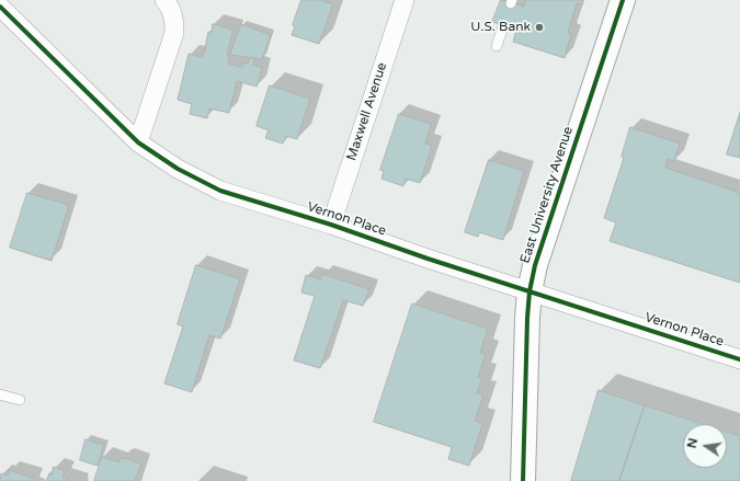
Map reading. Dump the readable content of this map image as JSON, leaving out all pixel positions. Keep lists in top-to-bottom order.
{
  "streets": {
    "street": ["Maxwell Avenue", "East University Avenue", "Vernon Place"]
  },
  "crossings": [
    ["Maxwell Avenue", "Vernon Place"],
    ["East University Avenue", "Vernon Place"]
  ],
  "places": ["U.S. Bank"],
  "north": "left"
}
